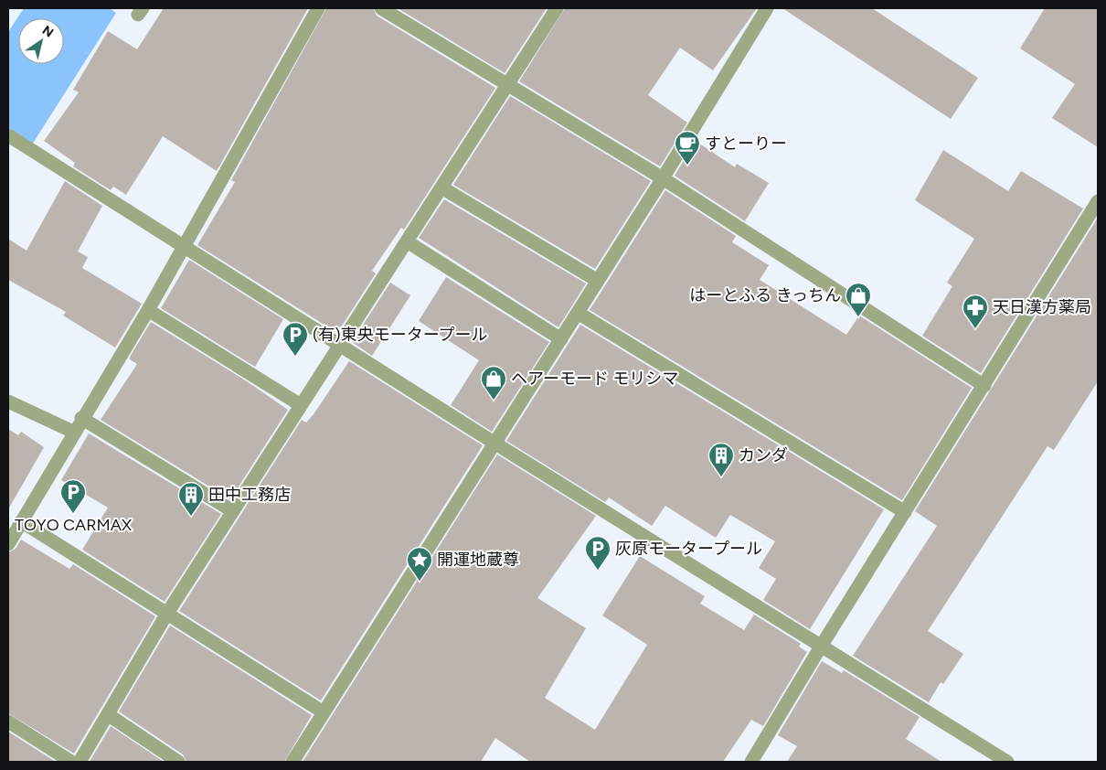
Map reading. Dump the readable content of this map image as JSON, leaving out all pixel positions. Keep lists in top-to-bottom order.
{
  "places": {
    "cafe": ["すとーりー"],
    "shop": ["はーとふる きっちん", "ヘアーモード モリシマ"],
    "pharmacy": ["天日漢方薬局"],
    "parking": ["(有)東央モータープール", "TOYO CARMAX", "灰原モータープール"],
    "building": ["カンダ", "田中工務店"],
    "place": ["開運地蔵尊"]
  },
  "north": "top right"
}
